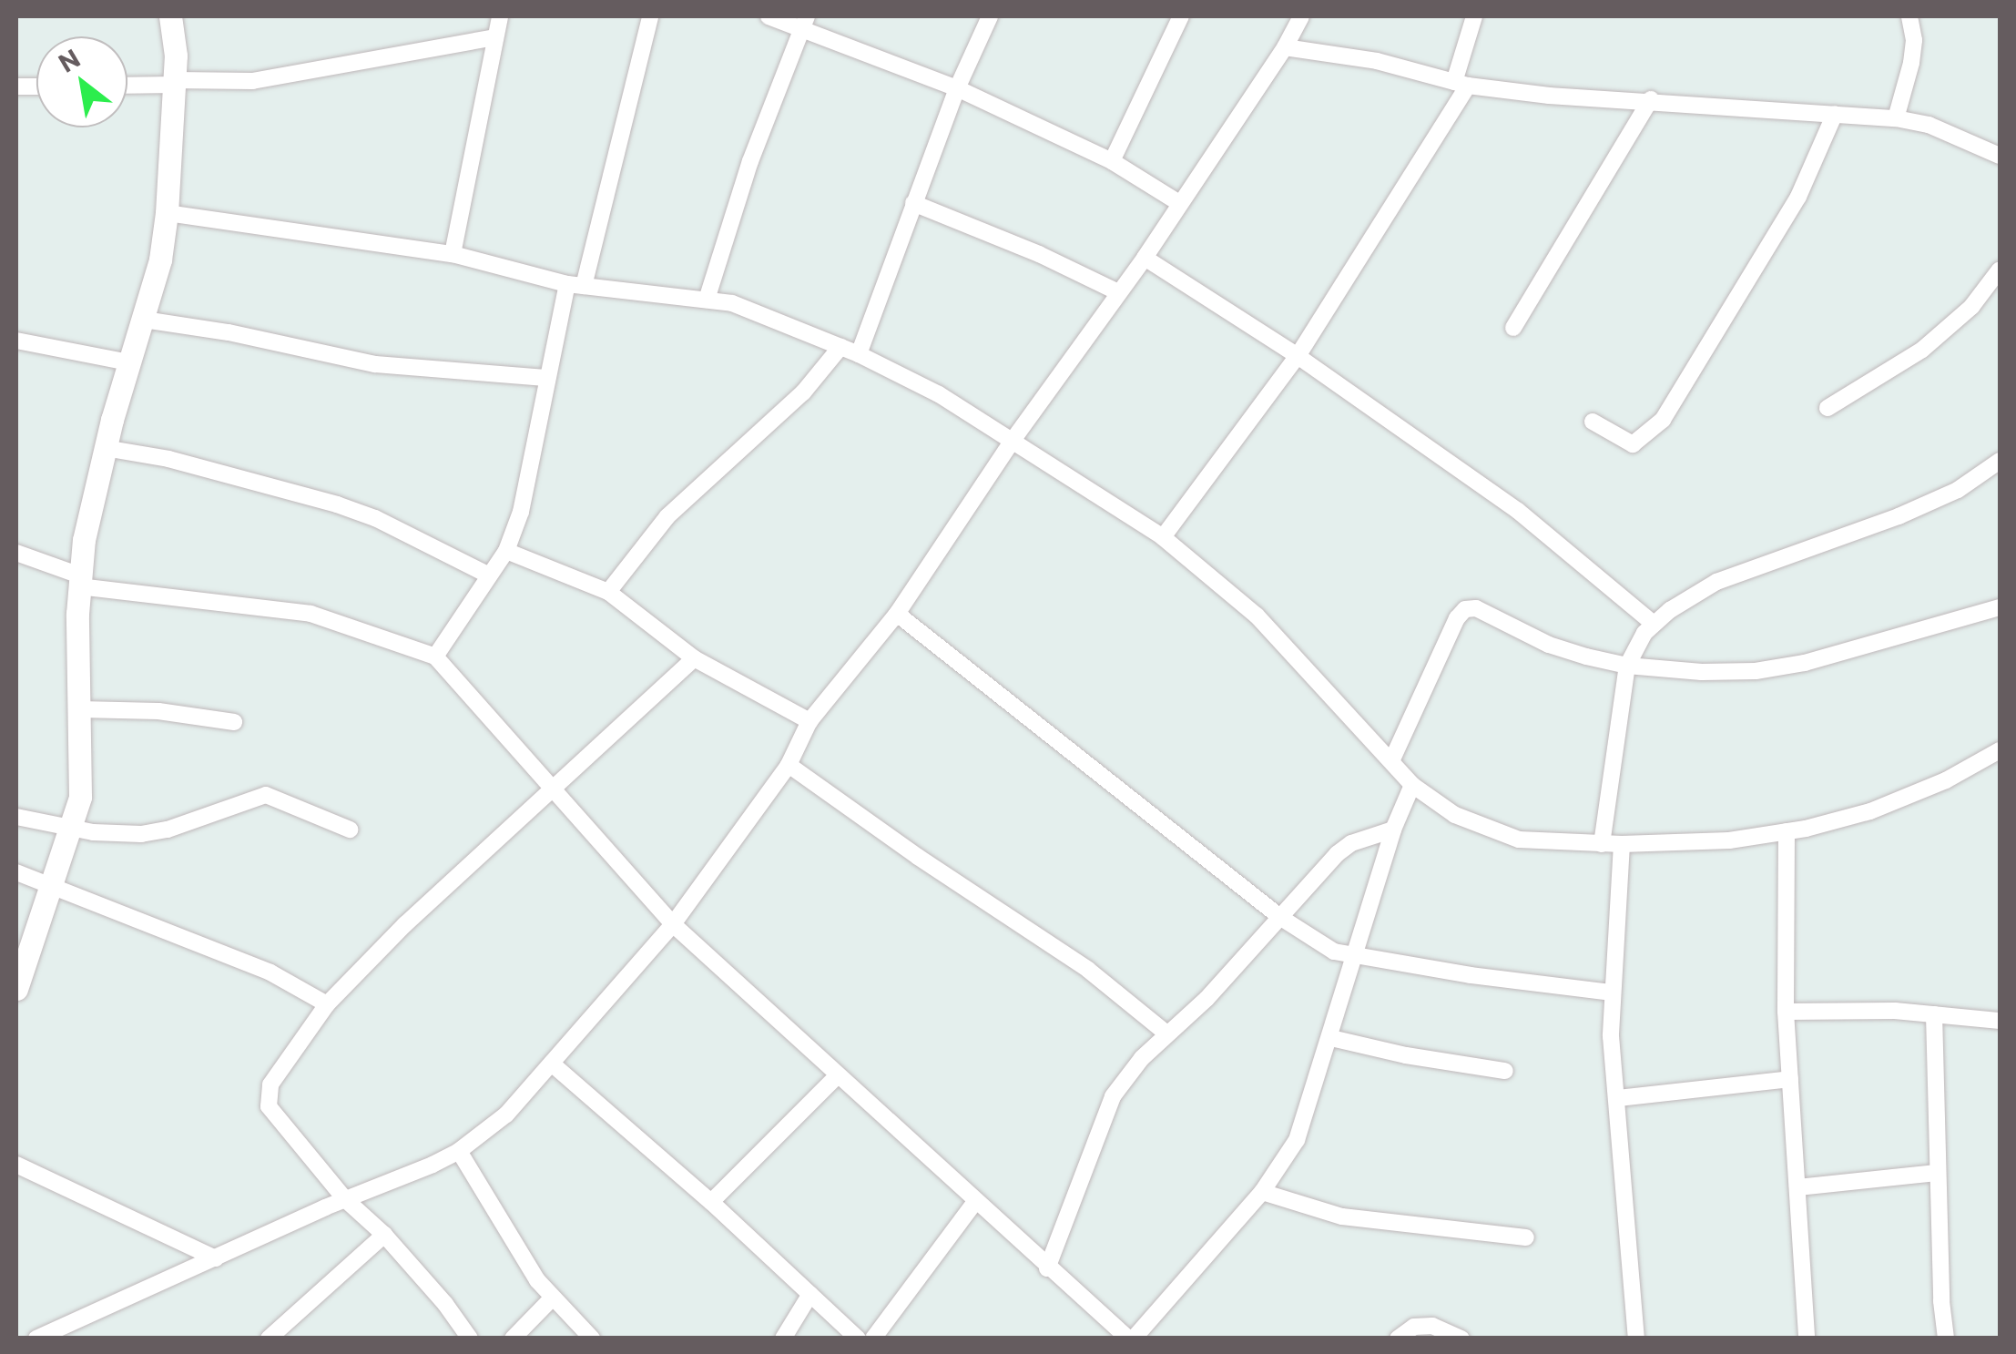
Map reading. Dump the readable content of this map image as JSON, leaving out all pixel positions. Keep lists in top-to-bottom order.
{
  "north": "top left"
}
